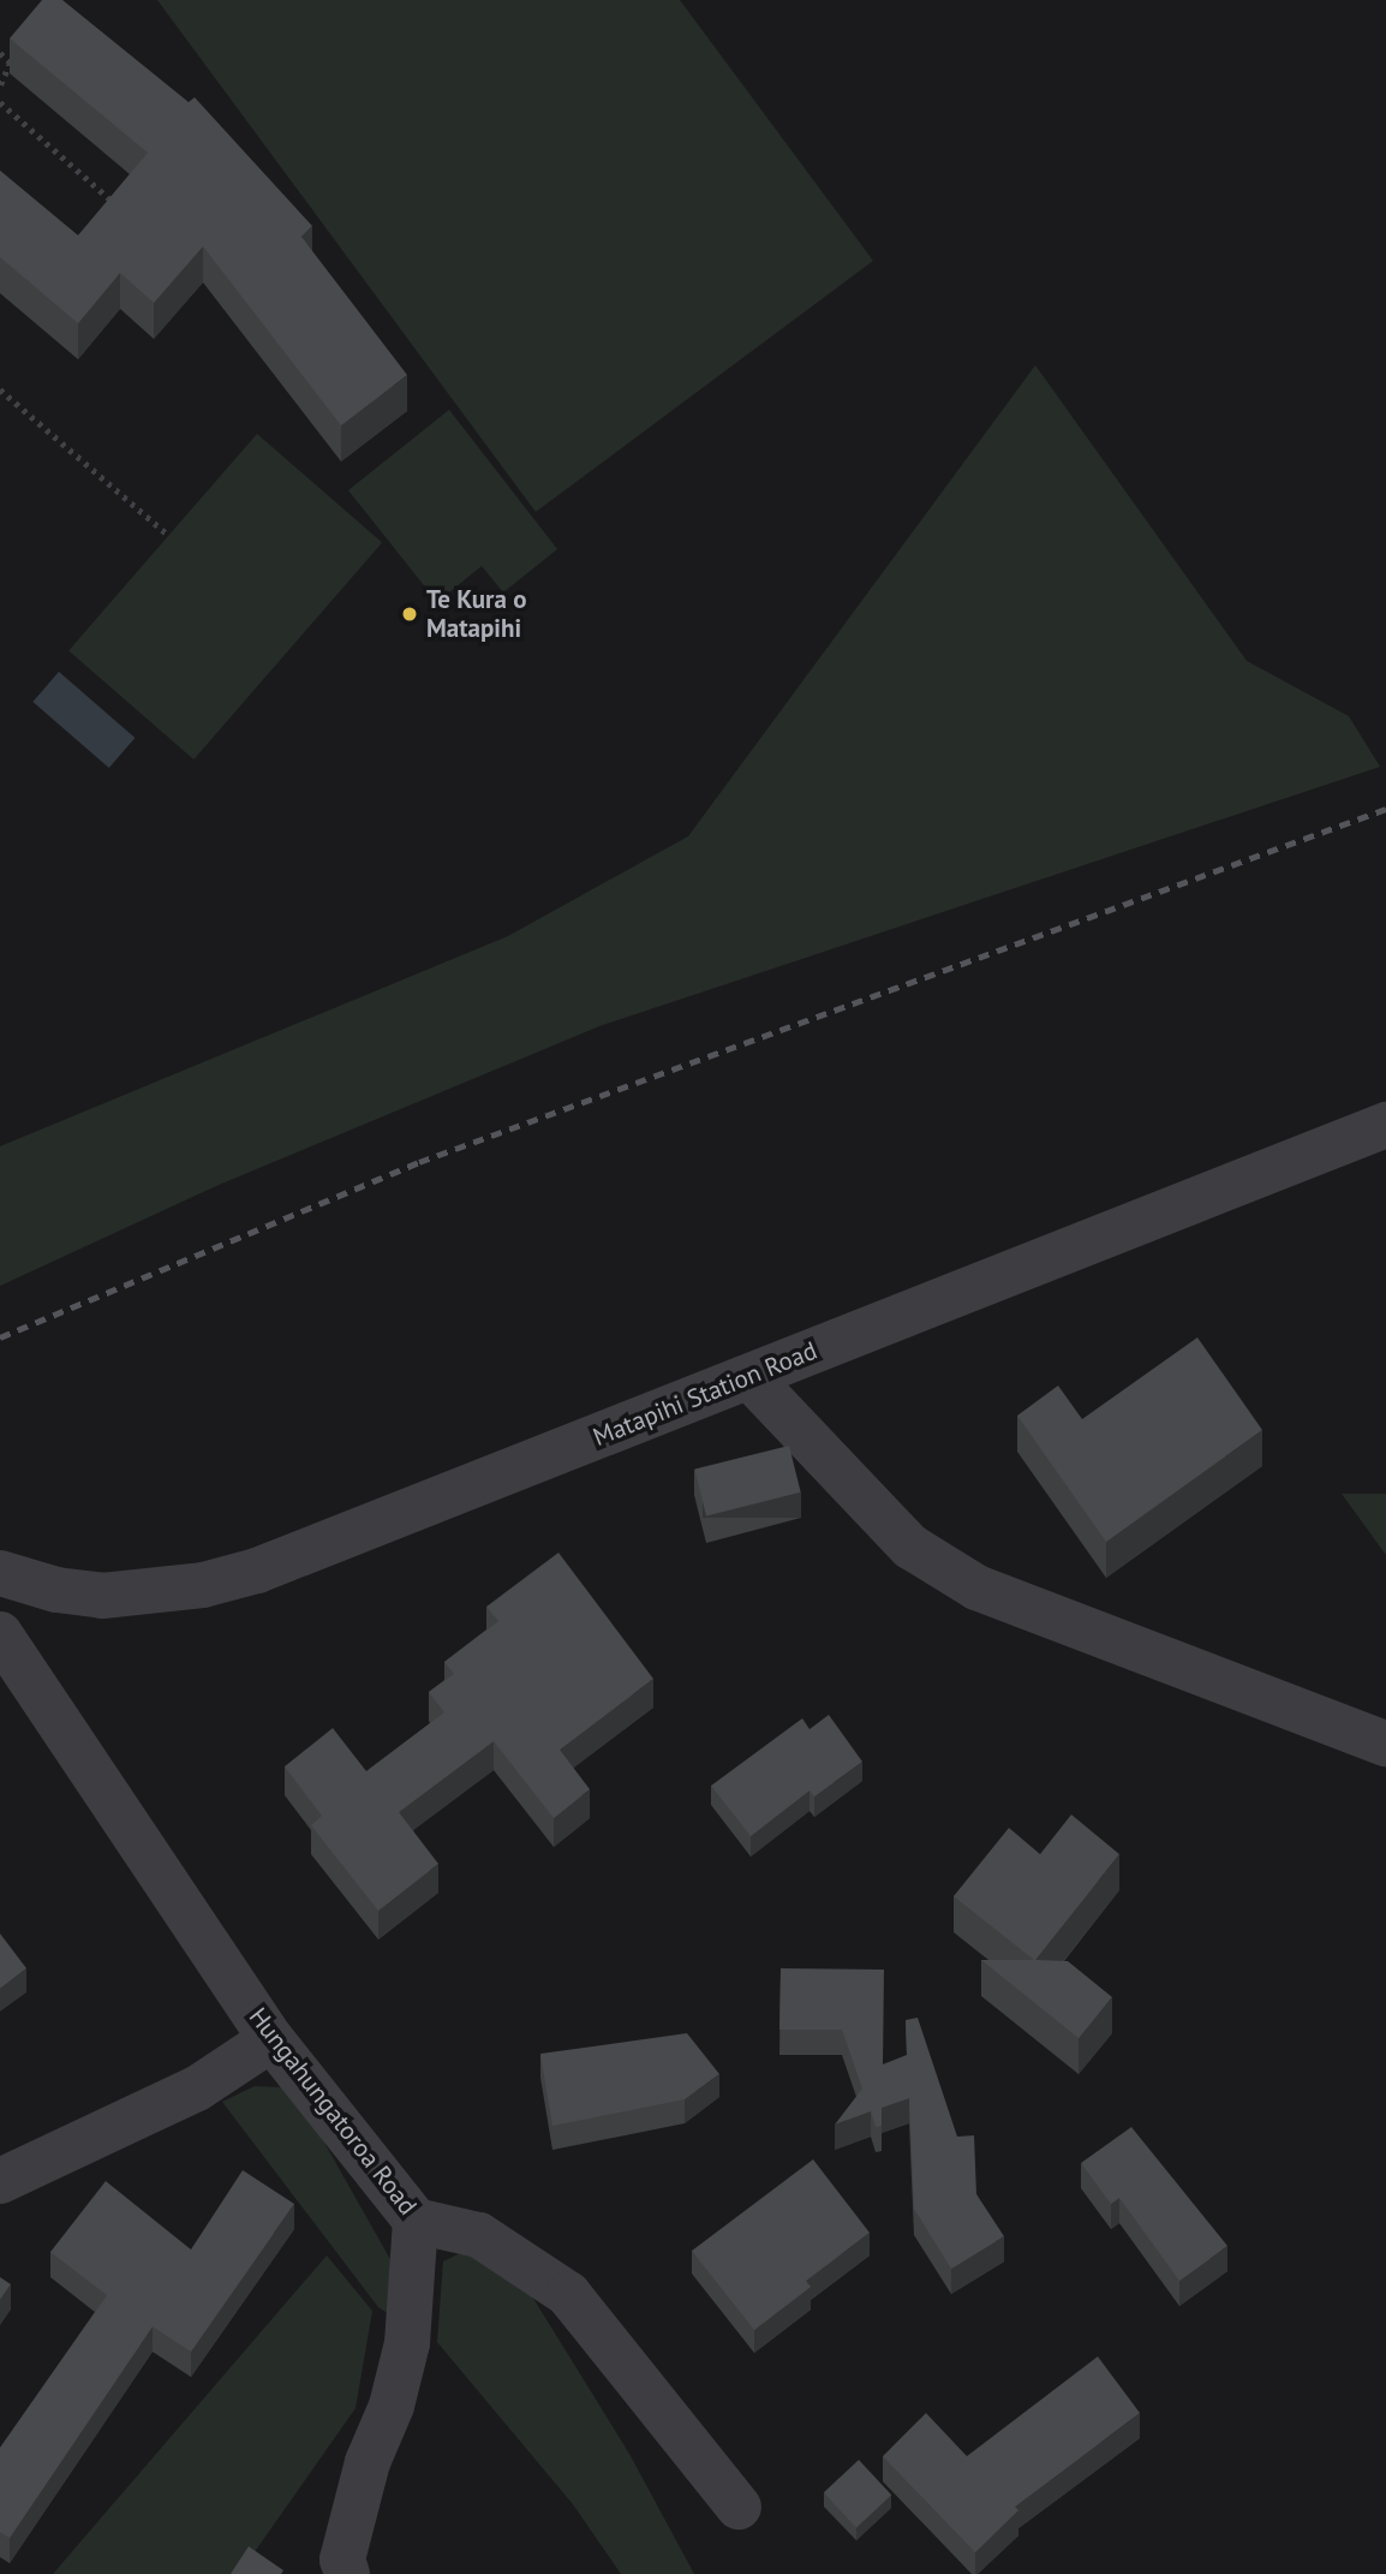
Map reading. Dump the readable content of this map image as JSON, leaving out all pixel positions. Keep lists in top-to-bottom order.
{
  "streets": {
    "street": ["Matapihi Station Road", "Hungahungatoroa Road"]
  },
  "places": ["Te Kura o Matapihi"]
}
